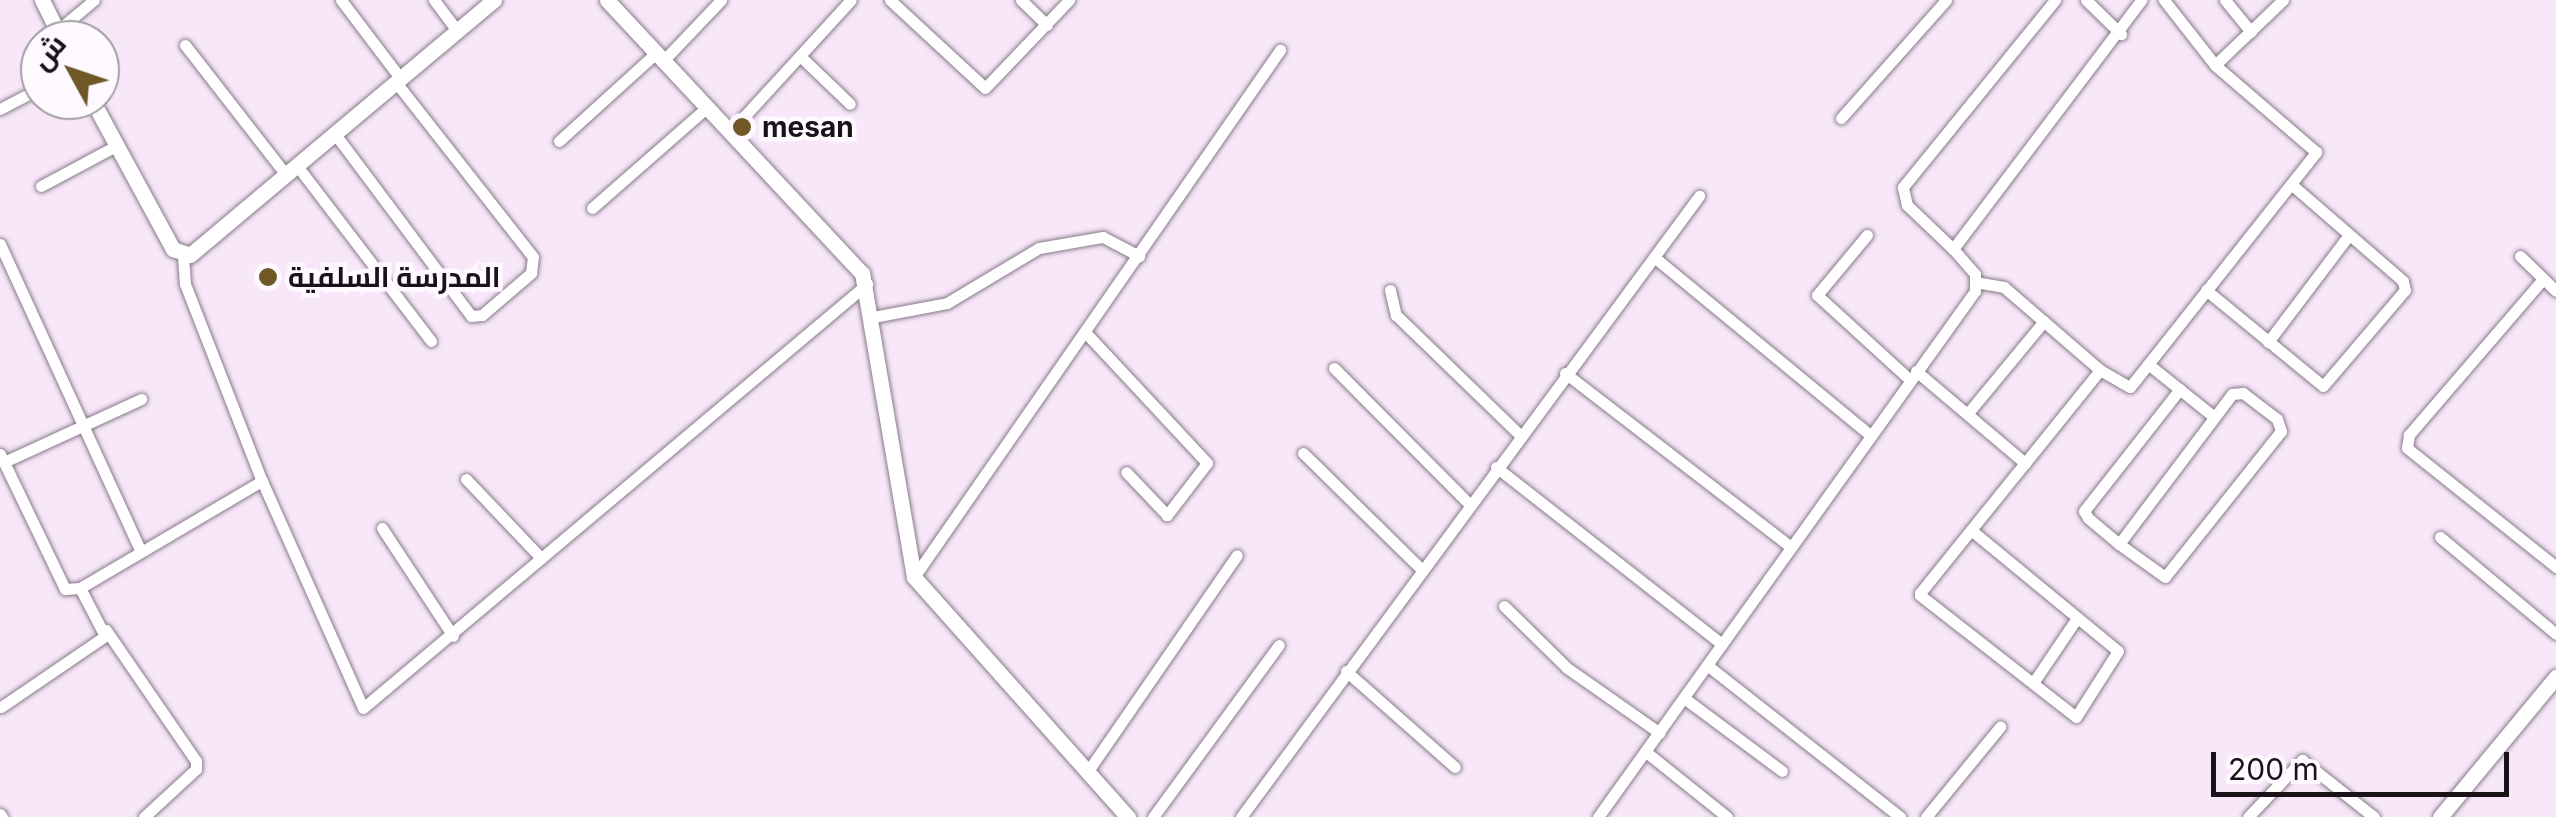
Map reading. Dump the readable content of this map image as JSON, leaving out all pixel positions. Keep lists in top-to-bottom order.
{
  "places": ["mesan", "المدرسة السلفية"],
  "scale_bar": "200 m",
  "north": "top left"
}
